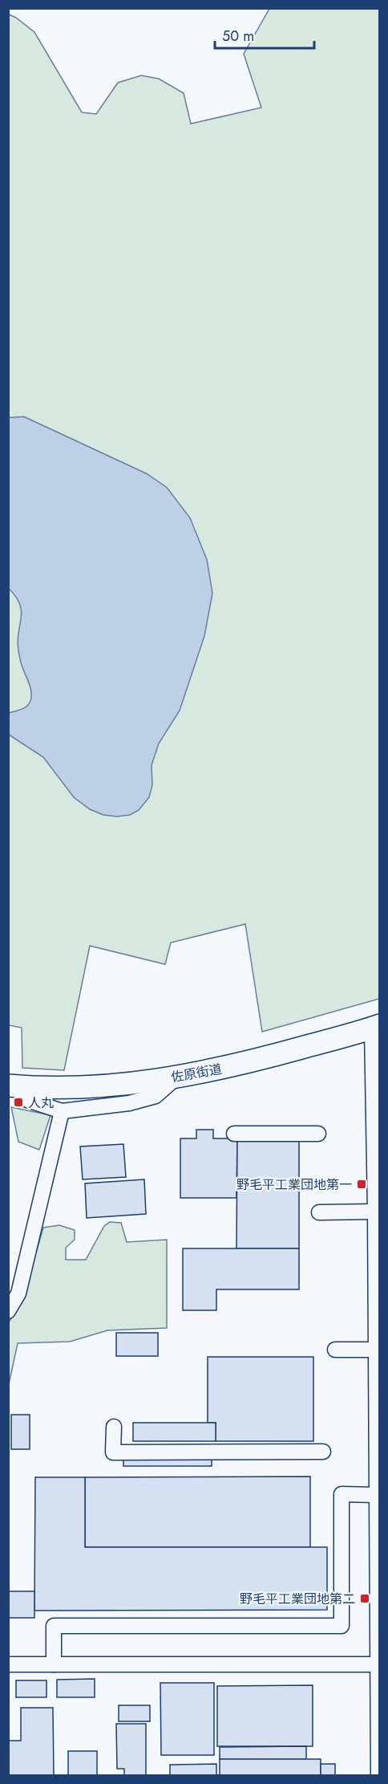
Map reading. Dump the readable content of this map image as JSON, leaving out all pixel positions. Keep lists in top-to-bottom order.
{
  "streets": {
    "highway": ["佐原街道"]
  },
  "places": {
    "transit": ["人丸", "野毛平工業団地第一", "野毛平工業団地第二"]
  },
  "scale_bar": "50 m"
}
